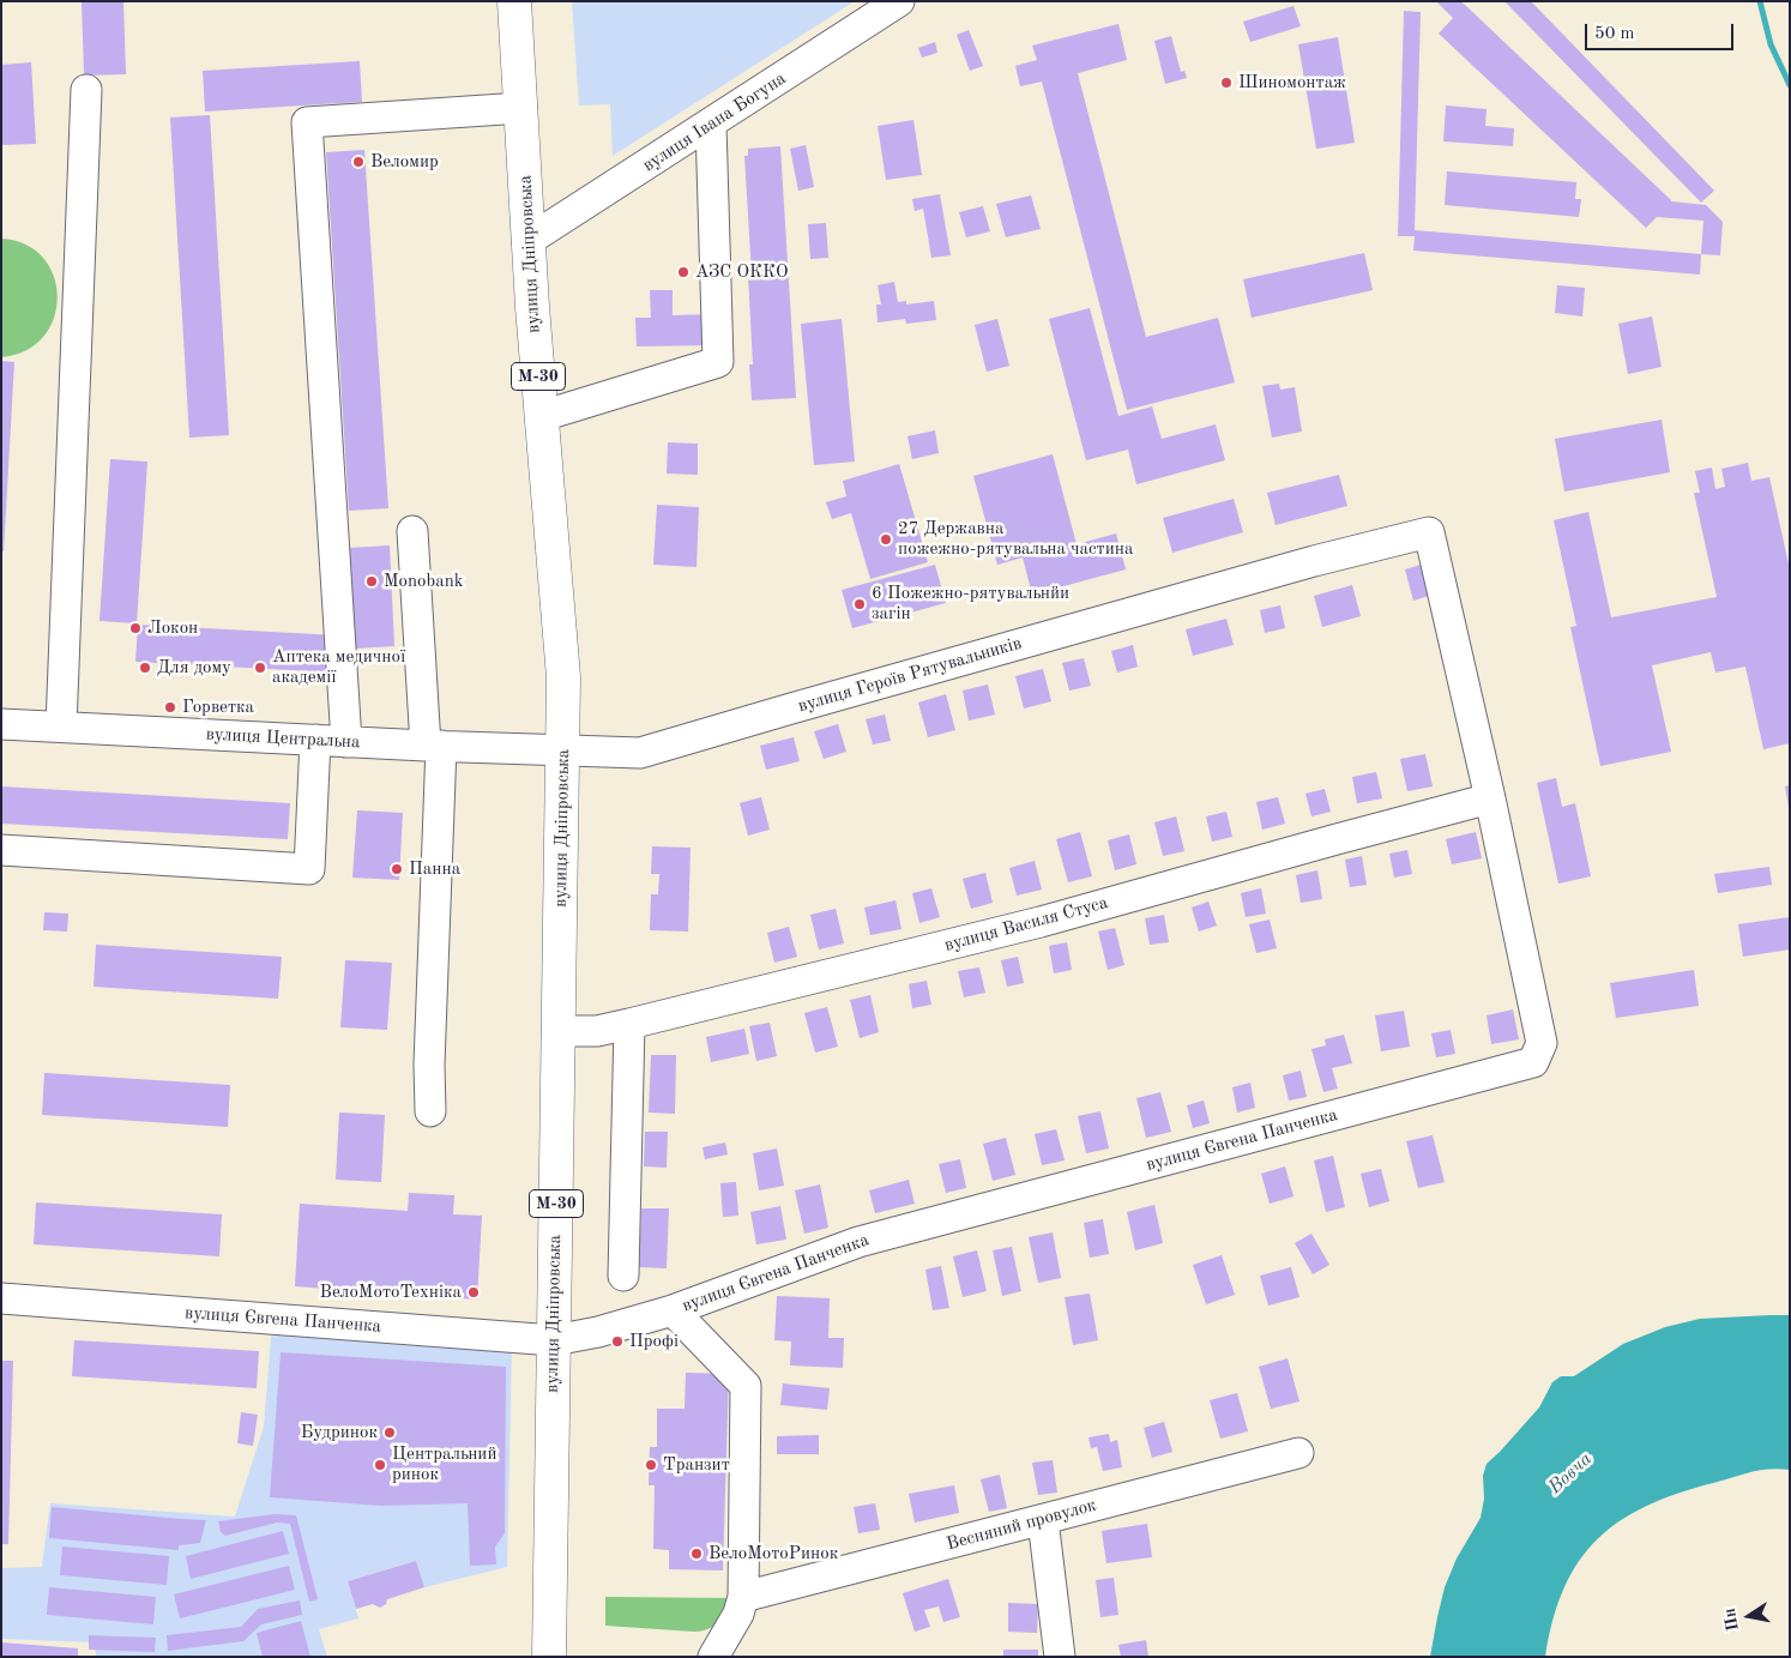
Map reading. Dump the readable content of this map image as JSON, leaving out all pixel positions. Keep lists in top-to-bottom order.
{
  "streets": {
    "highway": ["вулиця Дніпровська", "М-30"],
    "street": [
      "вулиця Івана Богуна",
      "вулиця Героїв Рятувальників",
      "вулиця Центральна",
      "вулиця Василя Стуса",
      "вулиця Євгена Панченка",
      "Весняний провулок"
    ]
  },
  "crossings": [
    ["вулиця Івана Богуна", "вулиця Дніпровська"],
    ["вулиця Дніпровська", "вулиця Героїв Рятувальників"],
    ["вулиця Дніпровська", "вулиця Центральна"],
    ["вулиця Дніпровська", "вулиця Василя Стуса"],
    ["вулиця Дніпровська", "вулиця Євгена Панченка"],
    ["вулиця Героїв Рятувальників", "вулиця Центральна"],
    ["вулиця Героїв Рятувальників", "вулиця Василя Стуса"],
    ["вулиця Героїв Рятувальників", "вулиця Євгена Панченка"],
    ["вулиця Василя Стуса", "вулиця Євгена Панченка"]
  ],
  "water": ["Вовча"],
  "places": [
    "Шиномонтаж",
    "Веломир",
    "АЗС ОККО",
    "27 Державна пожежно-рятувальна частина",
    "Monobank",
    "6 Пожежно-рятувальнйи загін",
    "Локон",
    "Для дому",
    "Аптека медичної академії",
    "Горветка",
    "Панна",
    "ВелоМотоТехніка",
    "Профі",
    "Будринок",
    "Центральний ринок",
    "Транзит",
    "ВелоМотоРинок"
  ],
  "scale_bar": "50 m",
  "north": "left"
}
